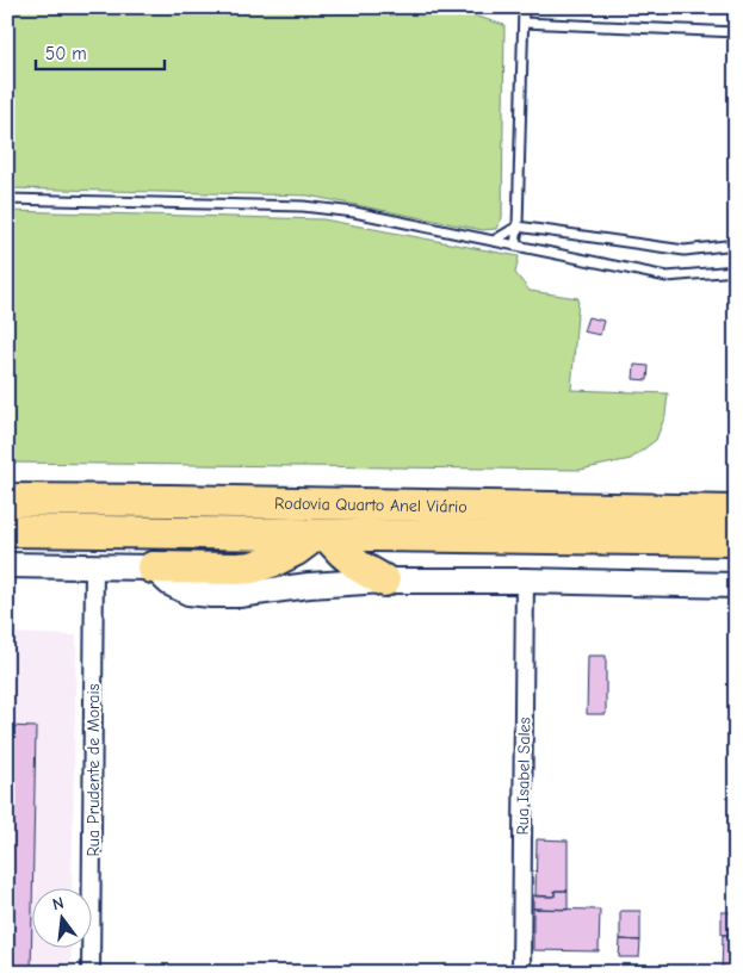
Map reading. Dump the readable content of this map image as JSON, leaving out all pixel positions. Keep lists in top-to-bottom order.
{
  "streets": {
    "highway": ["Rodovia Quarto Anel Viário"],
    "street": ["Rua Prudente de Morais", "Rua Isabel Sales"]
  },
  "scale_bar": "50 m",
  "north": "top"
}
